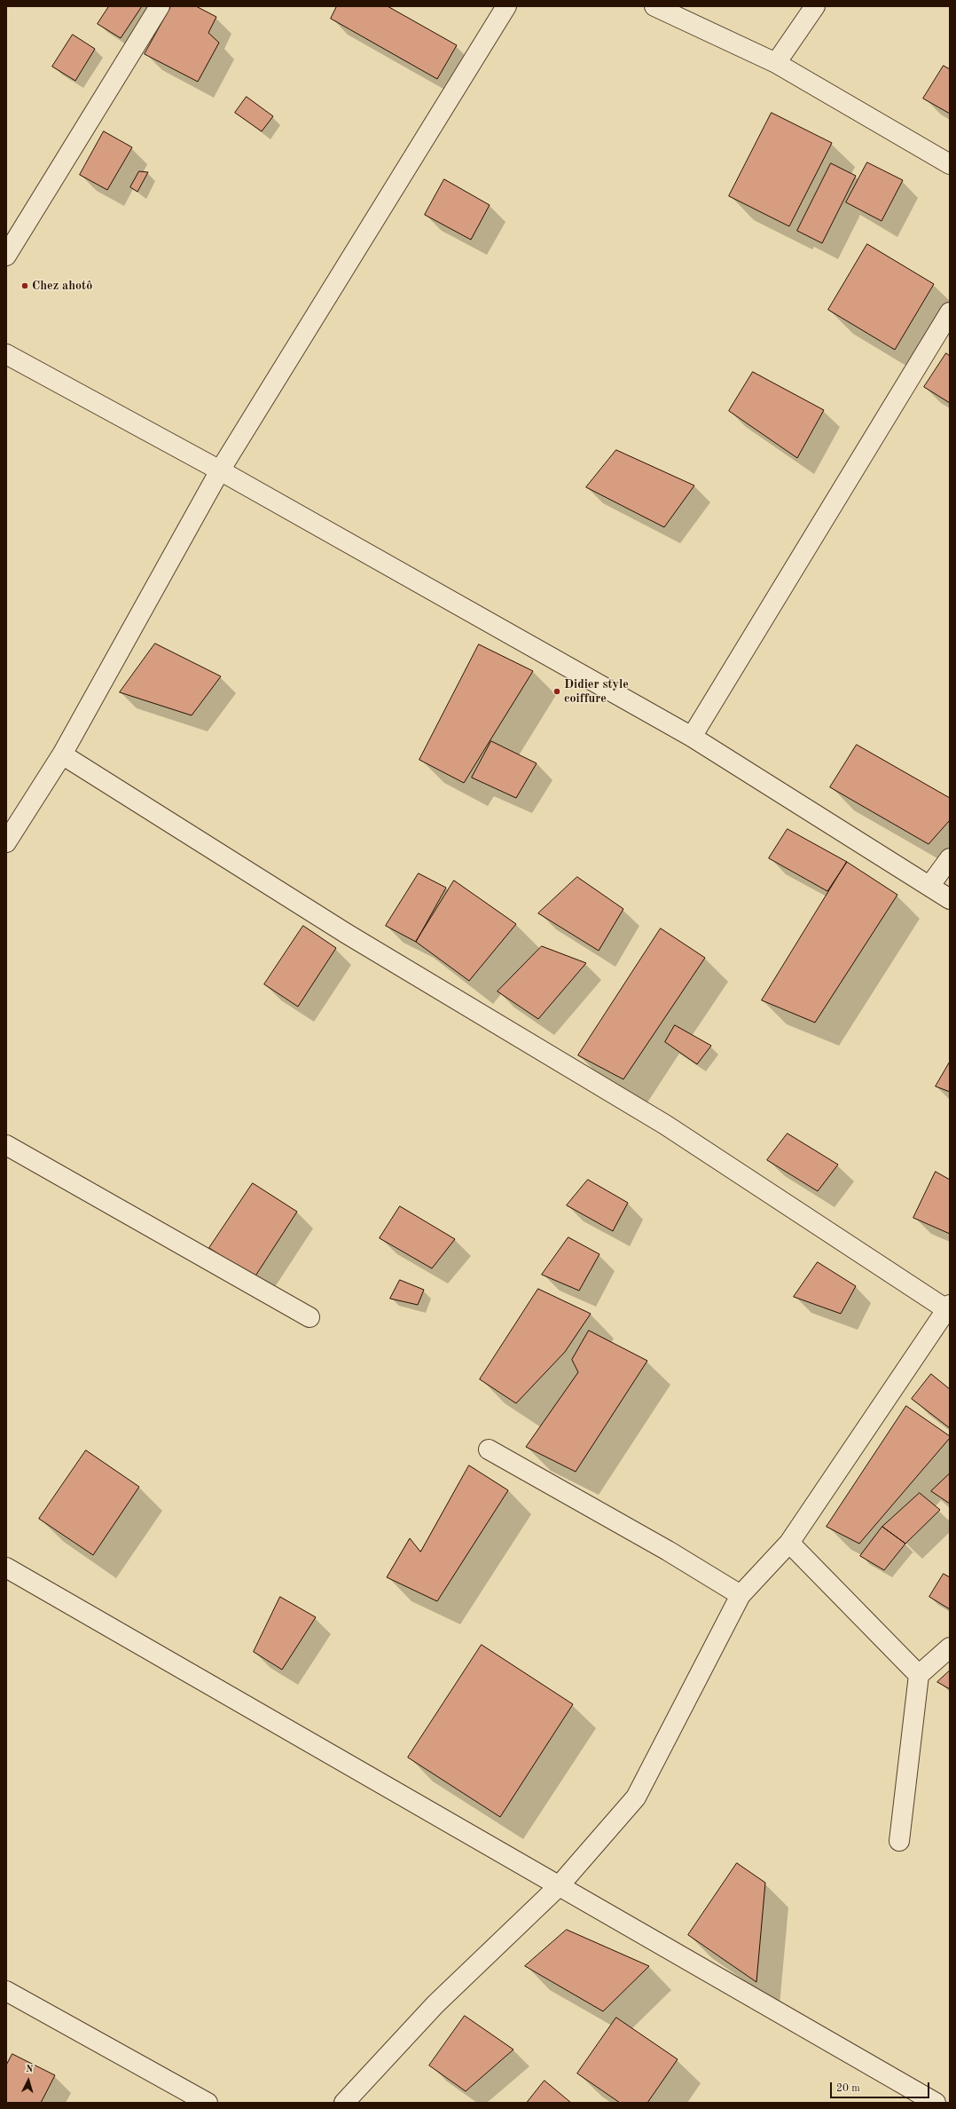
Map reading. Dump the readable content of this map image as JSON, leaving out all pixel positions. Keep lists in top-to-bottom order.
{
  "places": ["Chez ahotô", "Didier style coiffure"],
  "scale_bar": "20 m",
  "north": "top"
}
